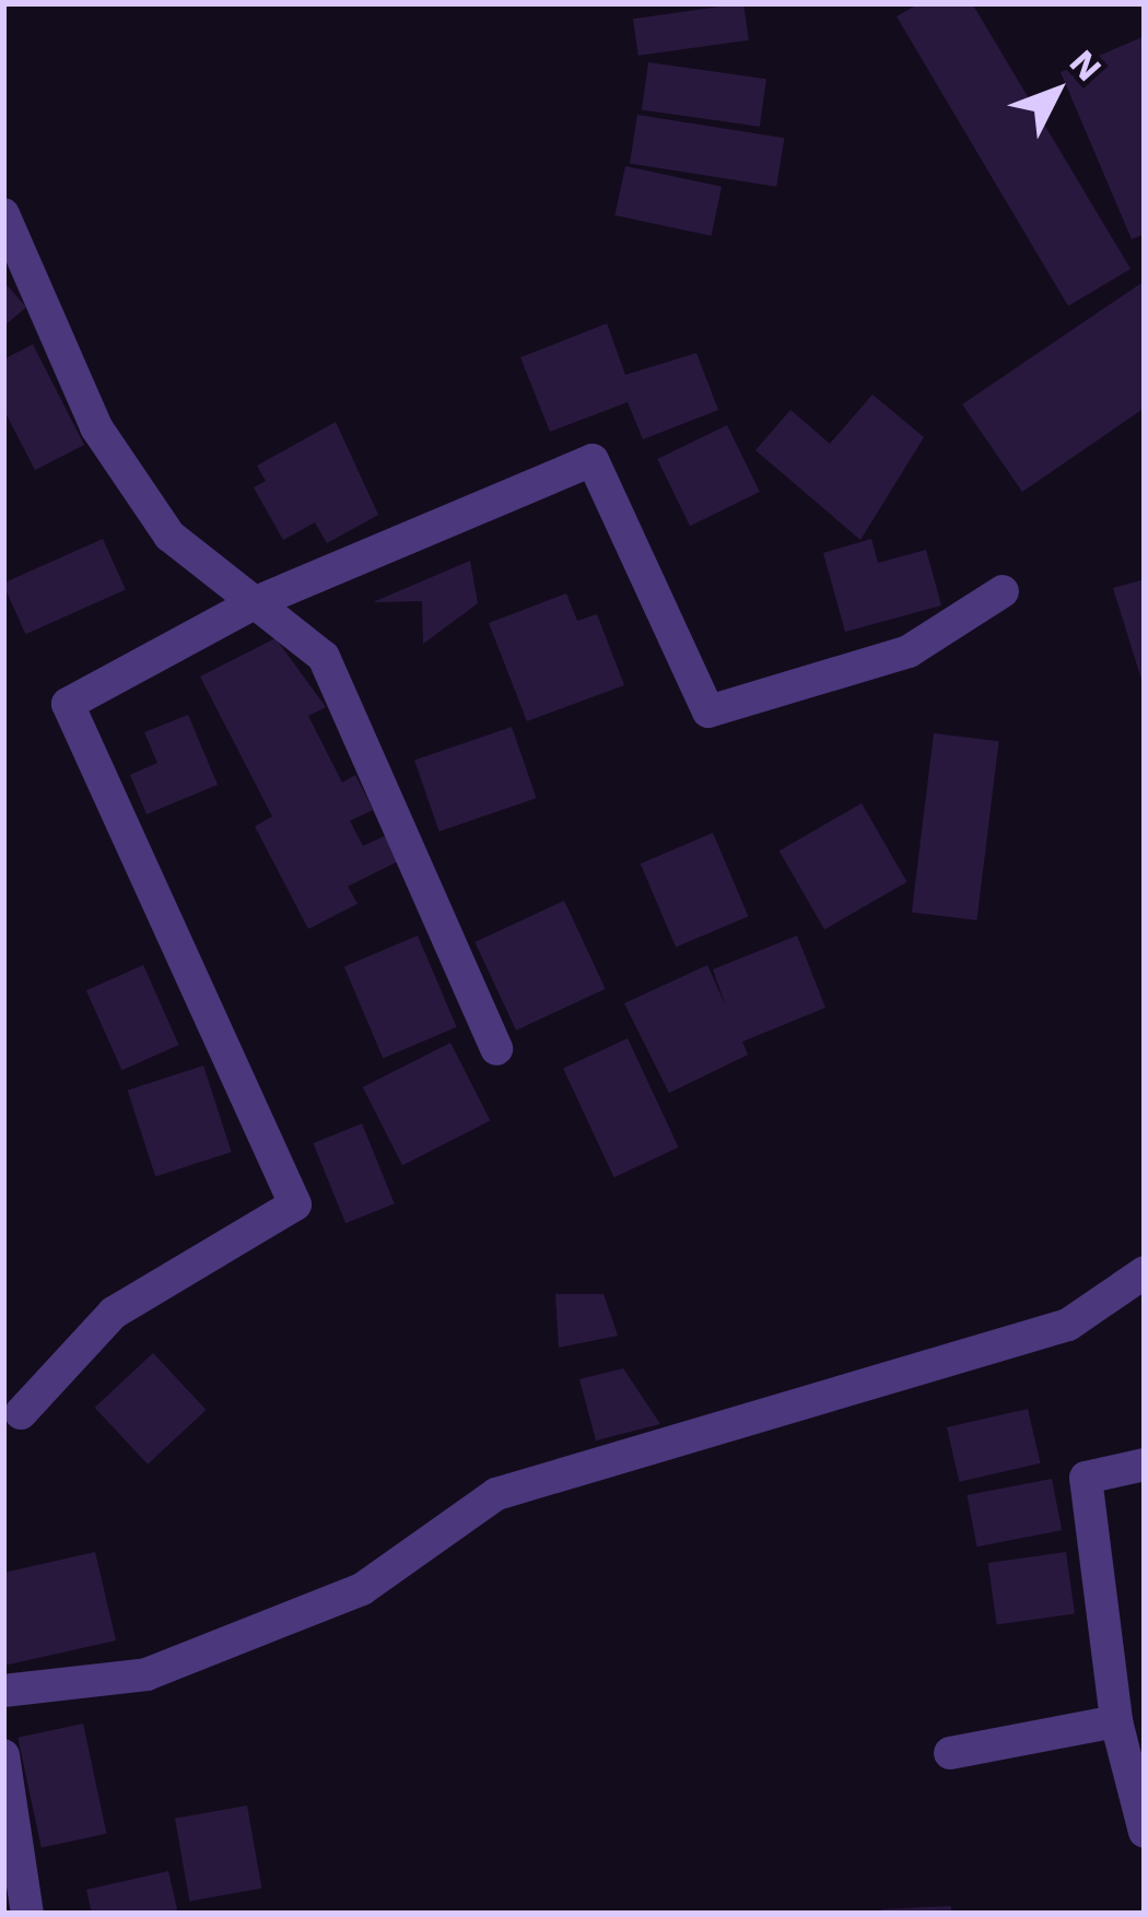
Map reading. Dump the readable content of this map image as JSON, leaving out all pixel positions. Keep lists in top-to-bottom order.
{
  "north": "top right"
}
